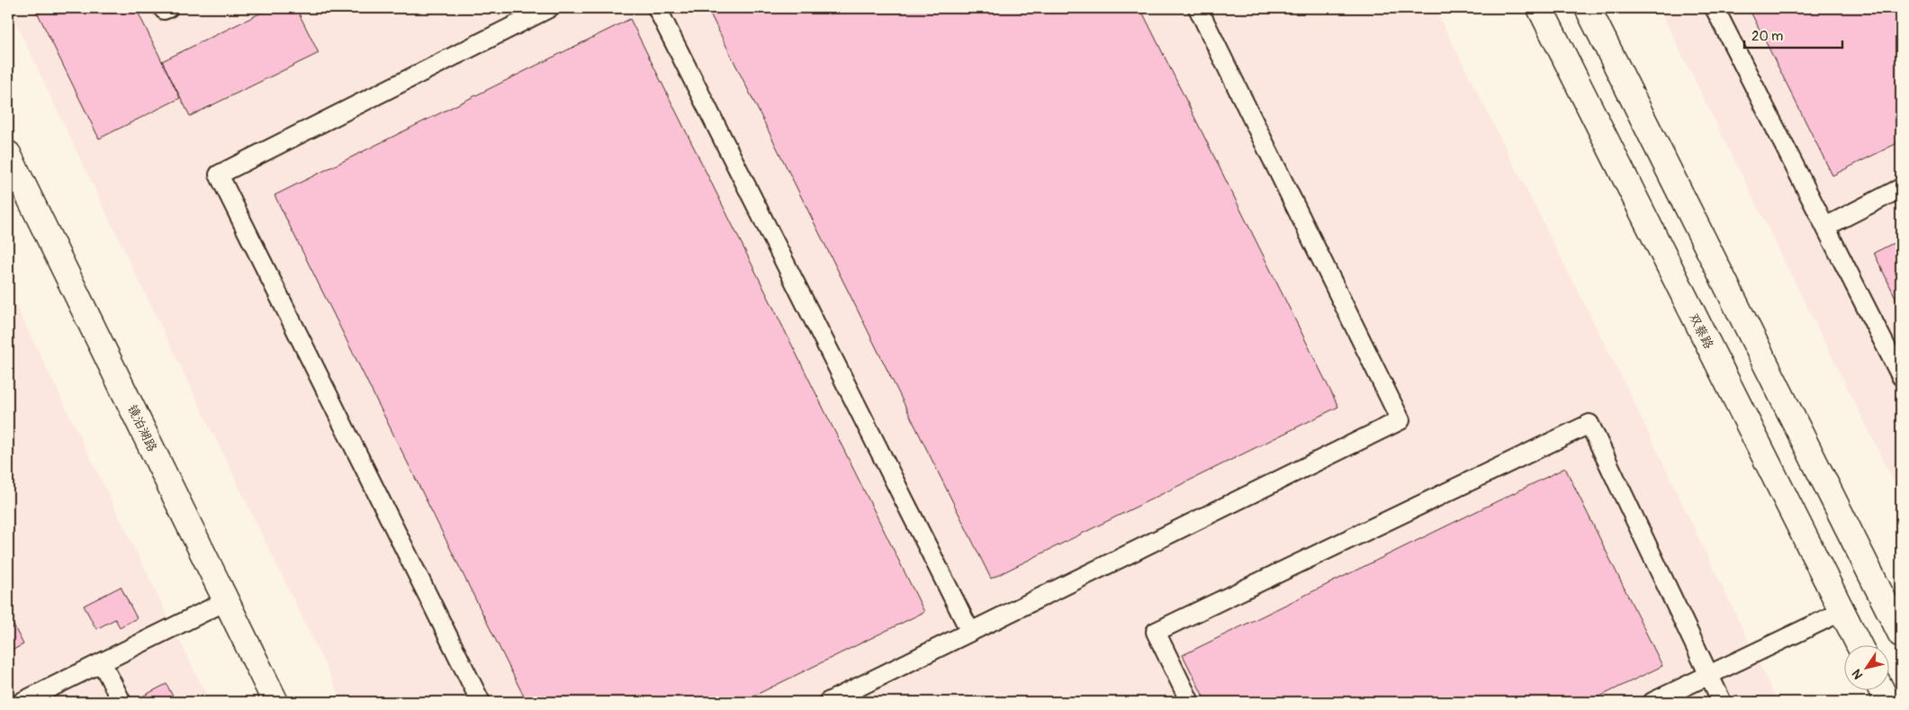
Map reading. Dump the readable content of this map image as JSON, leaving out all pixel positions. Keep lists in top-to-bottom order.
{
  "streets": {
    "street": ["双蔡路", "镜泊湖路"]
  },
  "scale_bar": "20 m",
  "north": "bottom left"
}
